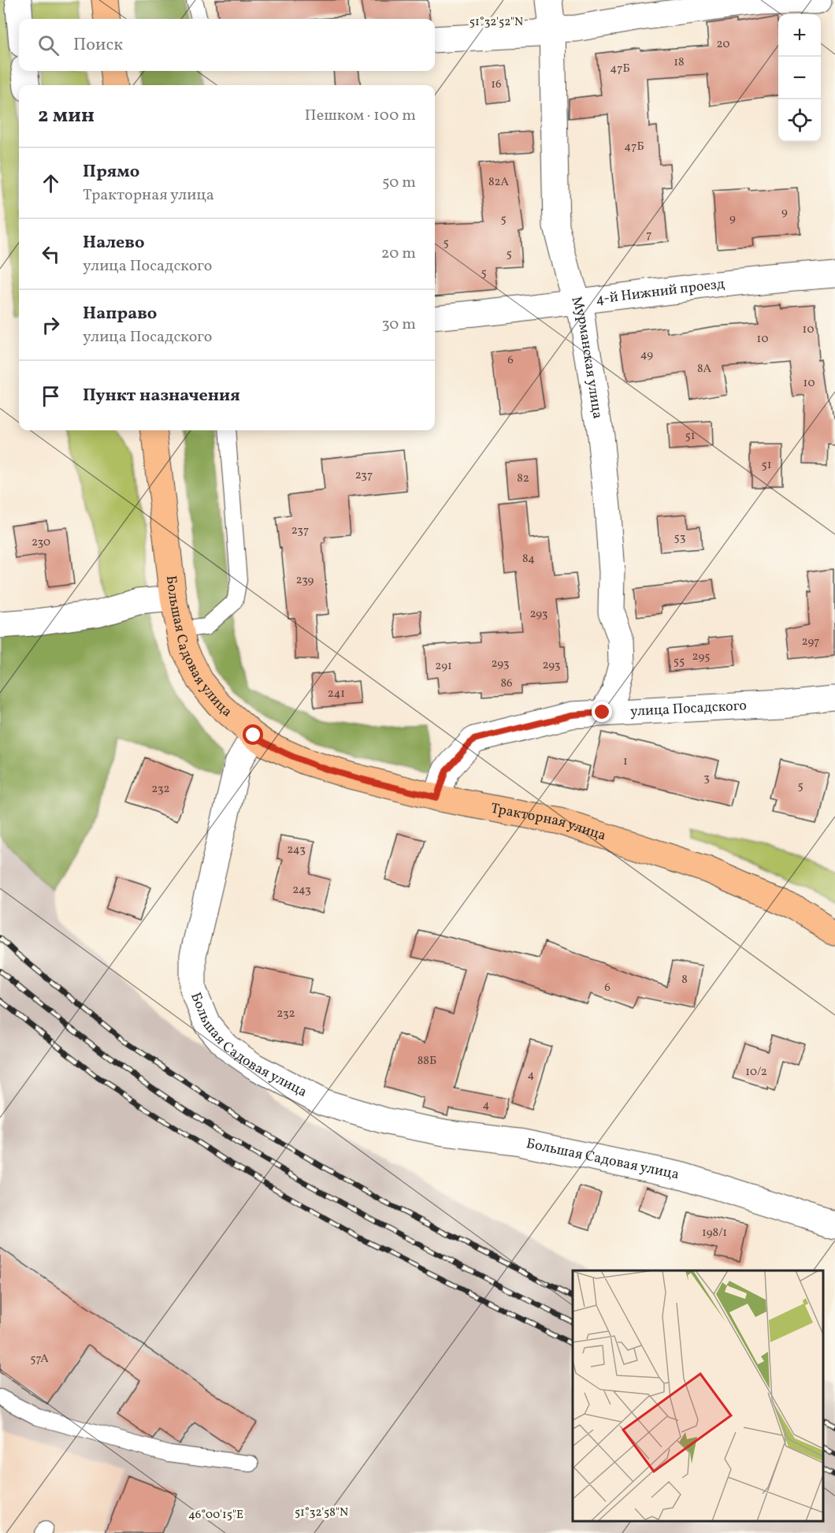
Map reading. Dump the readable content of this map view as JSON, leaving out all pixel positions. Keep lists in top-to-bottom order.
{
  "streets": {
    "main road": ["Большая Садовая улица", "Тракторная улица"],
    "street": ["4-й Нижний проезд", "Мурманская улица", "улица Посадского"]
  },
  "crossings": [
    ["4-й Нижний проезд", "Мурманская улица"],
    ["Мурманская улица", "улица Посадского"],
    ["Большая Садовая улица", "Тракторная улица"],
    ["улица Посадского", "Тракторная улица"]
  ],
  "house_numbers": [
    "20",
    "18",
    "47Б",
    "16",
    "47Б",
    "82А",
    "9",
    "9",
    "5",
    "7",
    "5",
    "5",
    "5",
    "10",
    "10",
    "49",
    "6",
    "8А",
    "10",
    "51",
    "51",
    "237",
    "82",
    "237",
    "53",
    "230",
    "84",
    "239",
    "293",
    "297",
    "295",
    "55",
    "293",
    "293",
    "291",
    "86",
    "241",
    "1",
    "3",
    "5",
    "232",
    "243",
    "243",
    "8",
    "6",
    "232",
    "88Б",
    "10/2",
    "4",
    "4",
    "198/1",
    "57А"
  ],
  "page": {
    "map_buttons": ["+", "−"],
    "search": "Поиск",
    "heading": ["2 мин", "Пешком · 100 m"],
    "list": [
      ["Прямо", "Тракторная улица", "50 m"],
      ["Налево", "улица Посадского", "20 m"],
      ["Направо", "улица Посадского", "30 m"],
      "Пункт назначения"
    ]
  },
  "coordinates": ["51°32'52\"N", "51°32'58\"N", "46°00'15\"E"]
}
